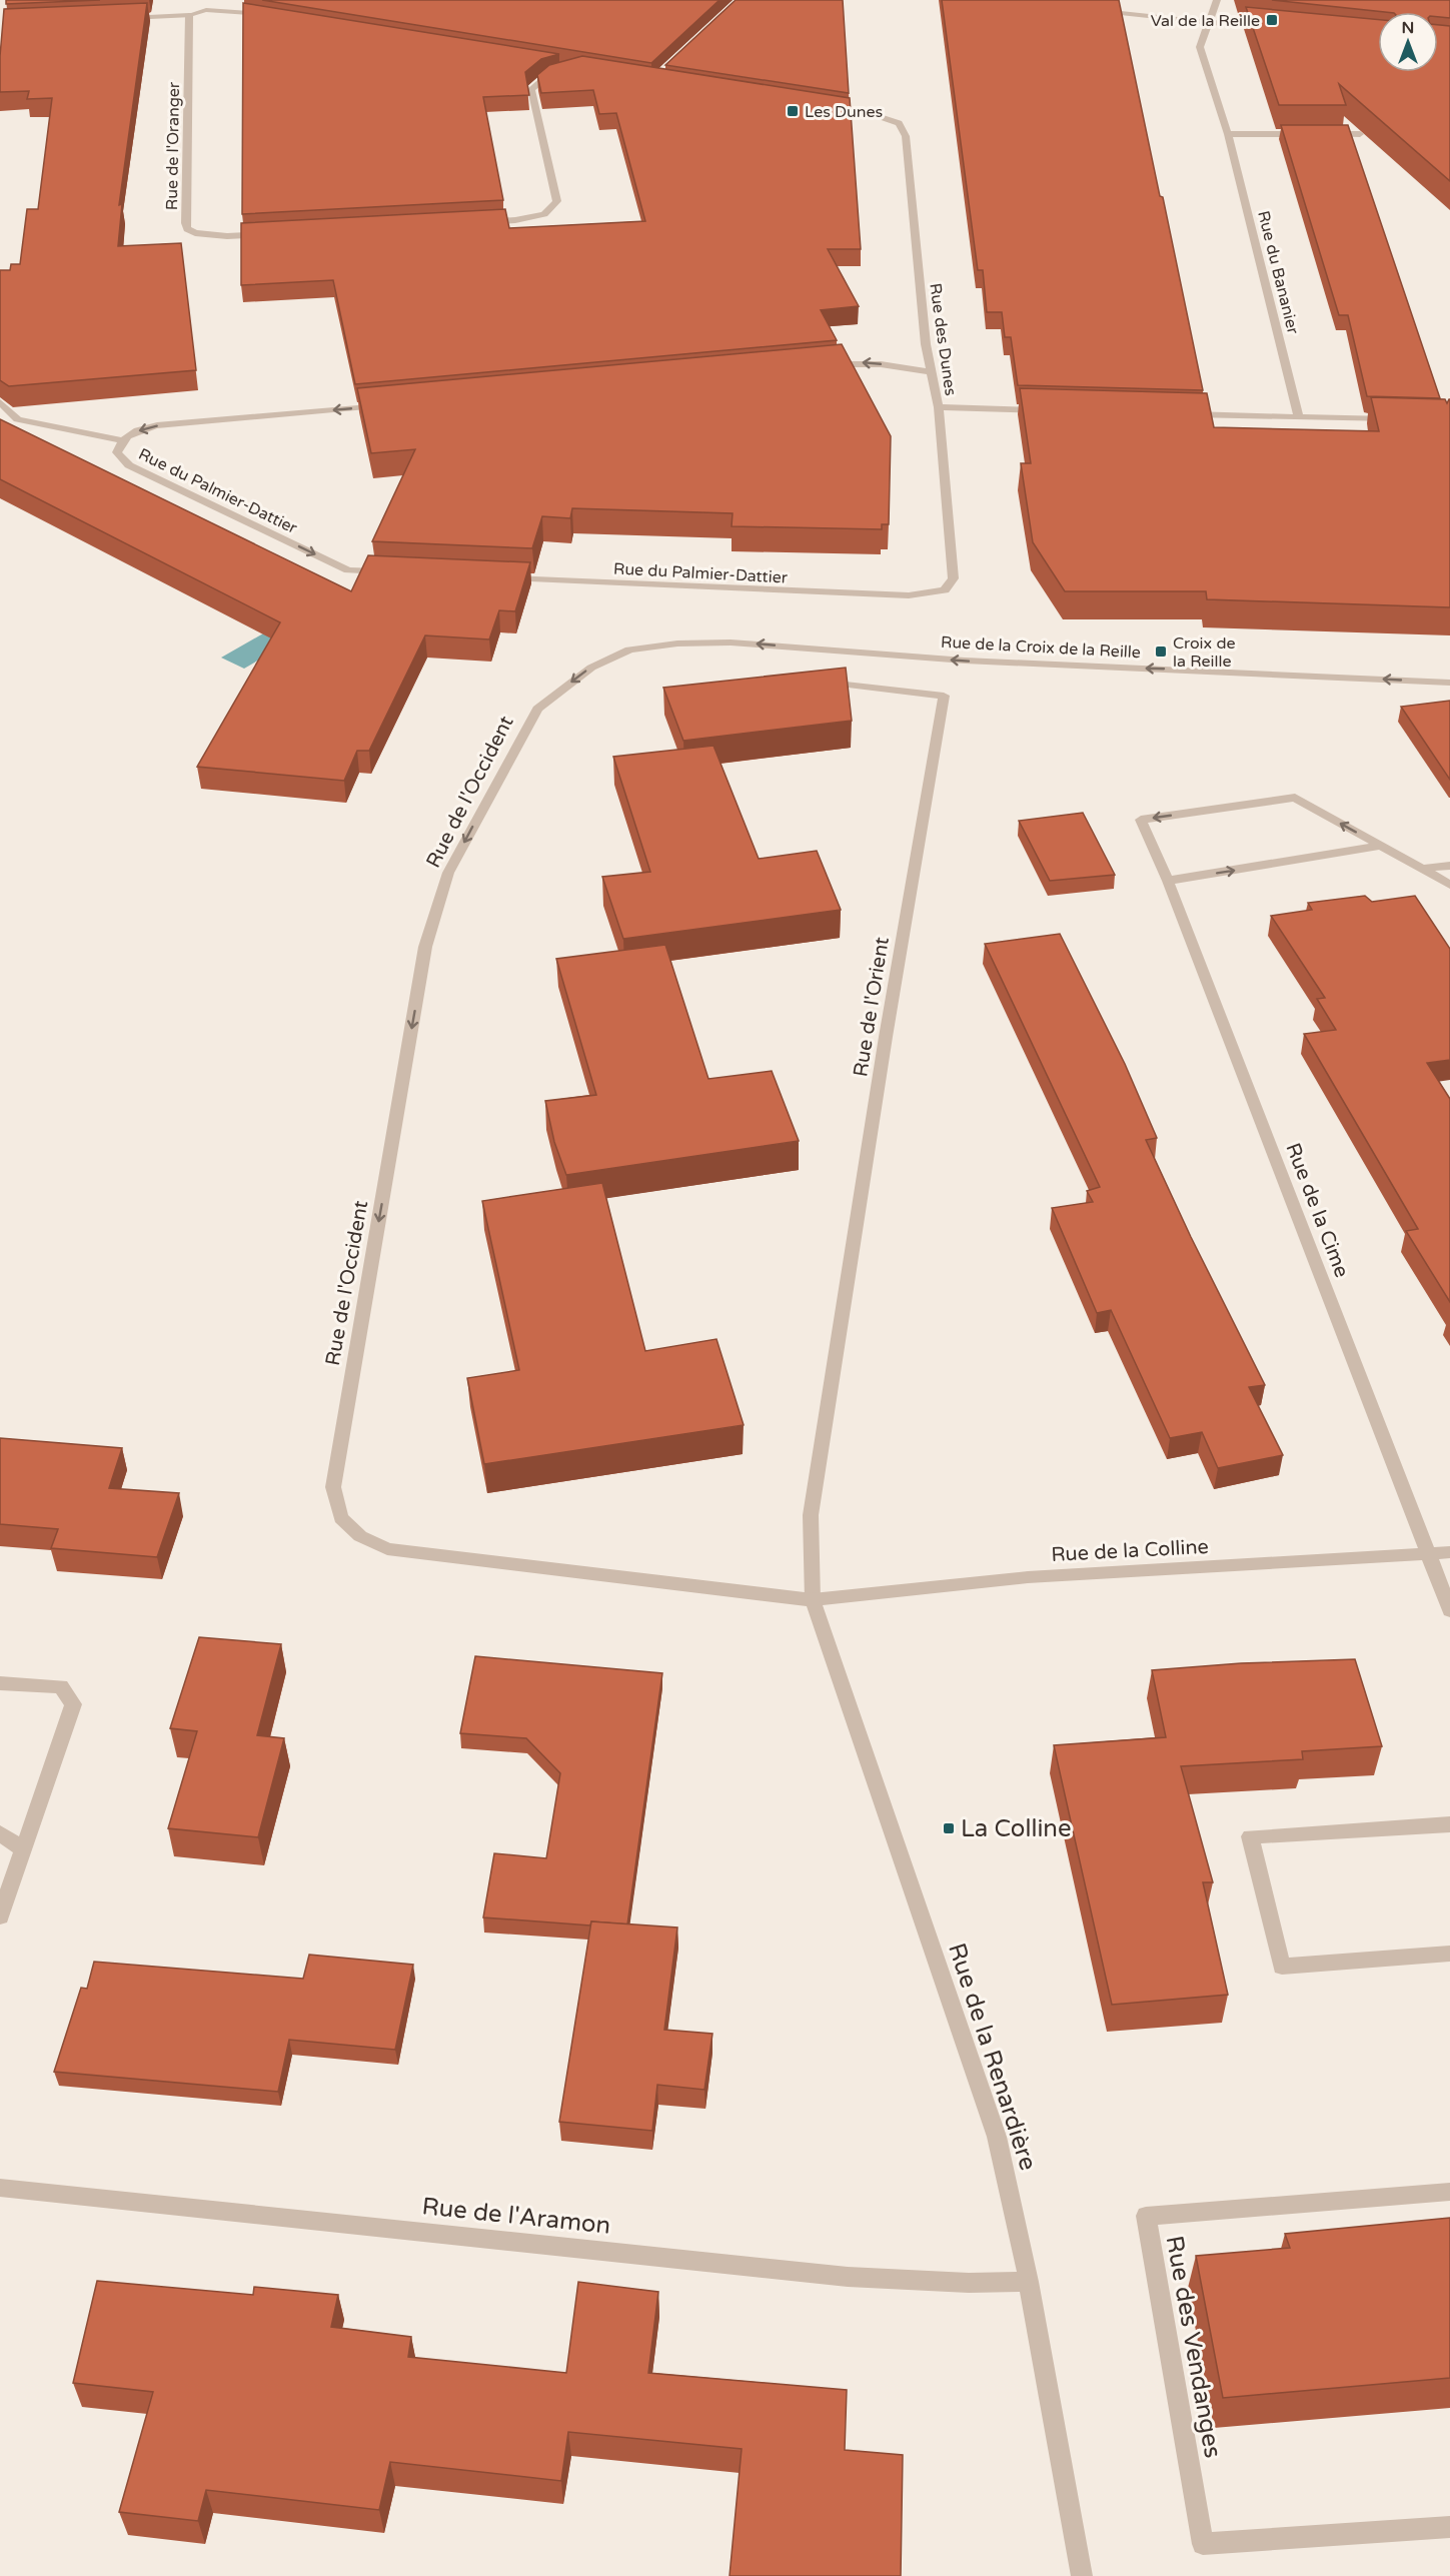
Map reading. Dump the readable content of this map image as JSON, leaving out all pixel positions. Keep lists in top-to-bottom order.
{
  "streets": {
    "street": [
      "Rue de l'Oranger",
      "Rue du Bananier",
      "Rue des Dunes",
      "Rue du Palmier-Dattier",
      "Rue de la Croix de la Reille",
      "Rue de l'Occident",
      "Rue de l'Orient",
      "Rue de la Cime",
      "Rue de la Colline",
      "Rue de la Renardière",
      "Rue de l'Aramon",
      "Rue des Vendanges"
    ]
  },
  "crossings": [
    ["Rue des Dunes", "Rue du Palmier-Dattier"],
    ["Rue de la Croix de la Reille", "Rue de l'Occident"],
    ["Rue de l'Occident", "Rue de l'Orient"],
    ["Rue de l'Occident", "Rue de la Colline"],
    ["Rue de l'Occident", "Rue de la Renardière"],
    ["Rue de l'Orient", "Rue de la Colline"],
    ["Rue de l'Orient", "Rue de la Renardière"],
    ["Rue de la Cime", "Rue de la Colline"],
    ["Rue de la Colline", "Rue de la Renardière"],
    ["Rue de la Renardière", "Rue de l'Aramon"]
  ],
  "one_way": ["Rue de la Croix de la Reille"],
  "places": {
    "transit": [
      "Val de la Reille",
      "Les Dunes",
      "Croix de la Reille",
      "La Colline"
    ]
  },
  "north": "top"
}
